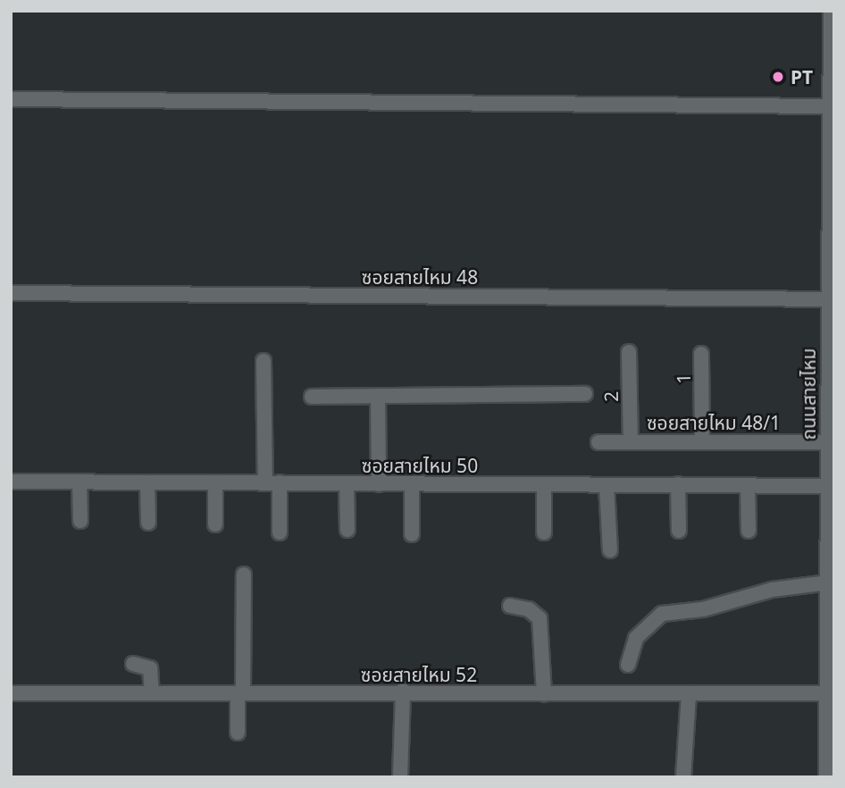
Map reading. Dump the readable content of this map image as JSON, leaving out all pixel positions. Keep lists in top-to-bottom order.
{
  "streets": {
    "main road": ["ถนนสายไหม"],
    "street": [
      "ซอยสายไหม 48",
      "1",
      "2",
      "ซอยสายไหม 48/1",
      "ซอยสายไหม 50",
      "ซอยสายไหม 52"
    ]
  },
  "crossings": [
    ["ซอยสายไหม 48", "ถนนสายไหม"],
    ["1", "ซอยสายไหม 48/1"],
    ["ถนนสายไหม", "ซอยสายไหม 48/1"],
    ["ถนนสายไหม", "ซอยสายไหม 50"],
    ["ถนนสายไหม", "ซอยสายไหม 52"],
    ["2", "ซอยสายไหม 48/1"]
  ],
  "places": ["PT"]
}
